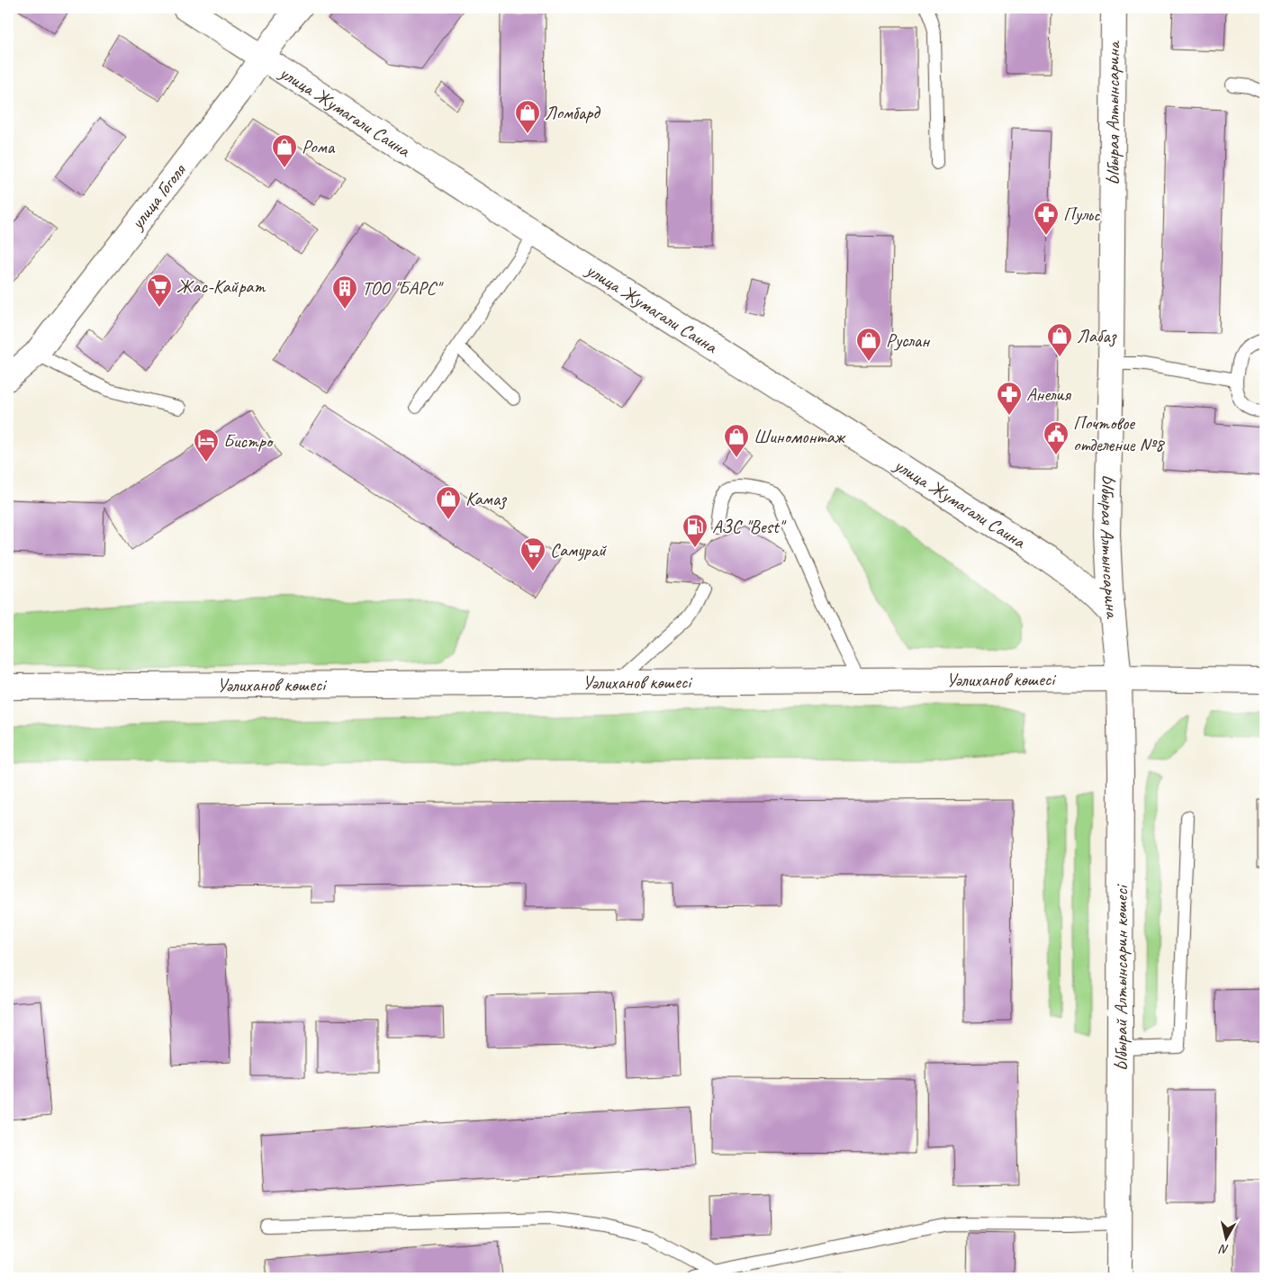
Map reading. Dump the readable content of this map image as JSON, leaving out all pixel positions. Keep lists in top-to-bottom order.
{
  "streets": {
    "main road": [
      "улица Жумагали Саина",
      "Ыбырая Алтынсарина",
      "улица Гоголя",
      "Уәлиханов көшесі",
      "Ыбырай Алтынсарин көшесі"
    ]
  },
  "crossings": [
    ["улица Жумагали Саина", "Ыбырая Алтынсарина"],
    ["улица Жумагали Саина", "улица Гоголя"],
    ["Ыбырая Алтынсарина", "Уәлиханов көшесі"],
    ["Ыбырая Алтынсарина", "Ыбырай Алтынсарин көшесі"],
    ["Уәлиханов көшесі", "Ыбырай Алтынсарин көшесі"]
  ],
  "places": {
    "shop": [
      "Ломбард",
      "Рома",
      "Лабаз",
      "Руслан",
      "Шиномонтаж",
      "Камаз"
    ],
    "pharmacy": ["Пульс", "Анелия"],
    "supermarket": ["Жас-Кайрат", "Самурай"],
    "building": ["ТОО \"БАРС\""],
    "public building": ["Почтовое отделение №8"],
    "hotel": ["Бистро"],
    "fuel station": ["АЗС \"Best\""]
  },
  "north": "bottom"
}
